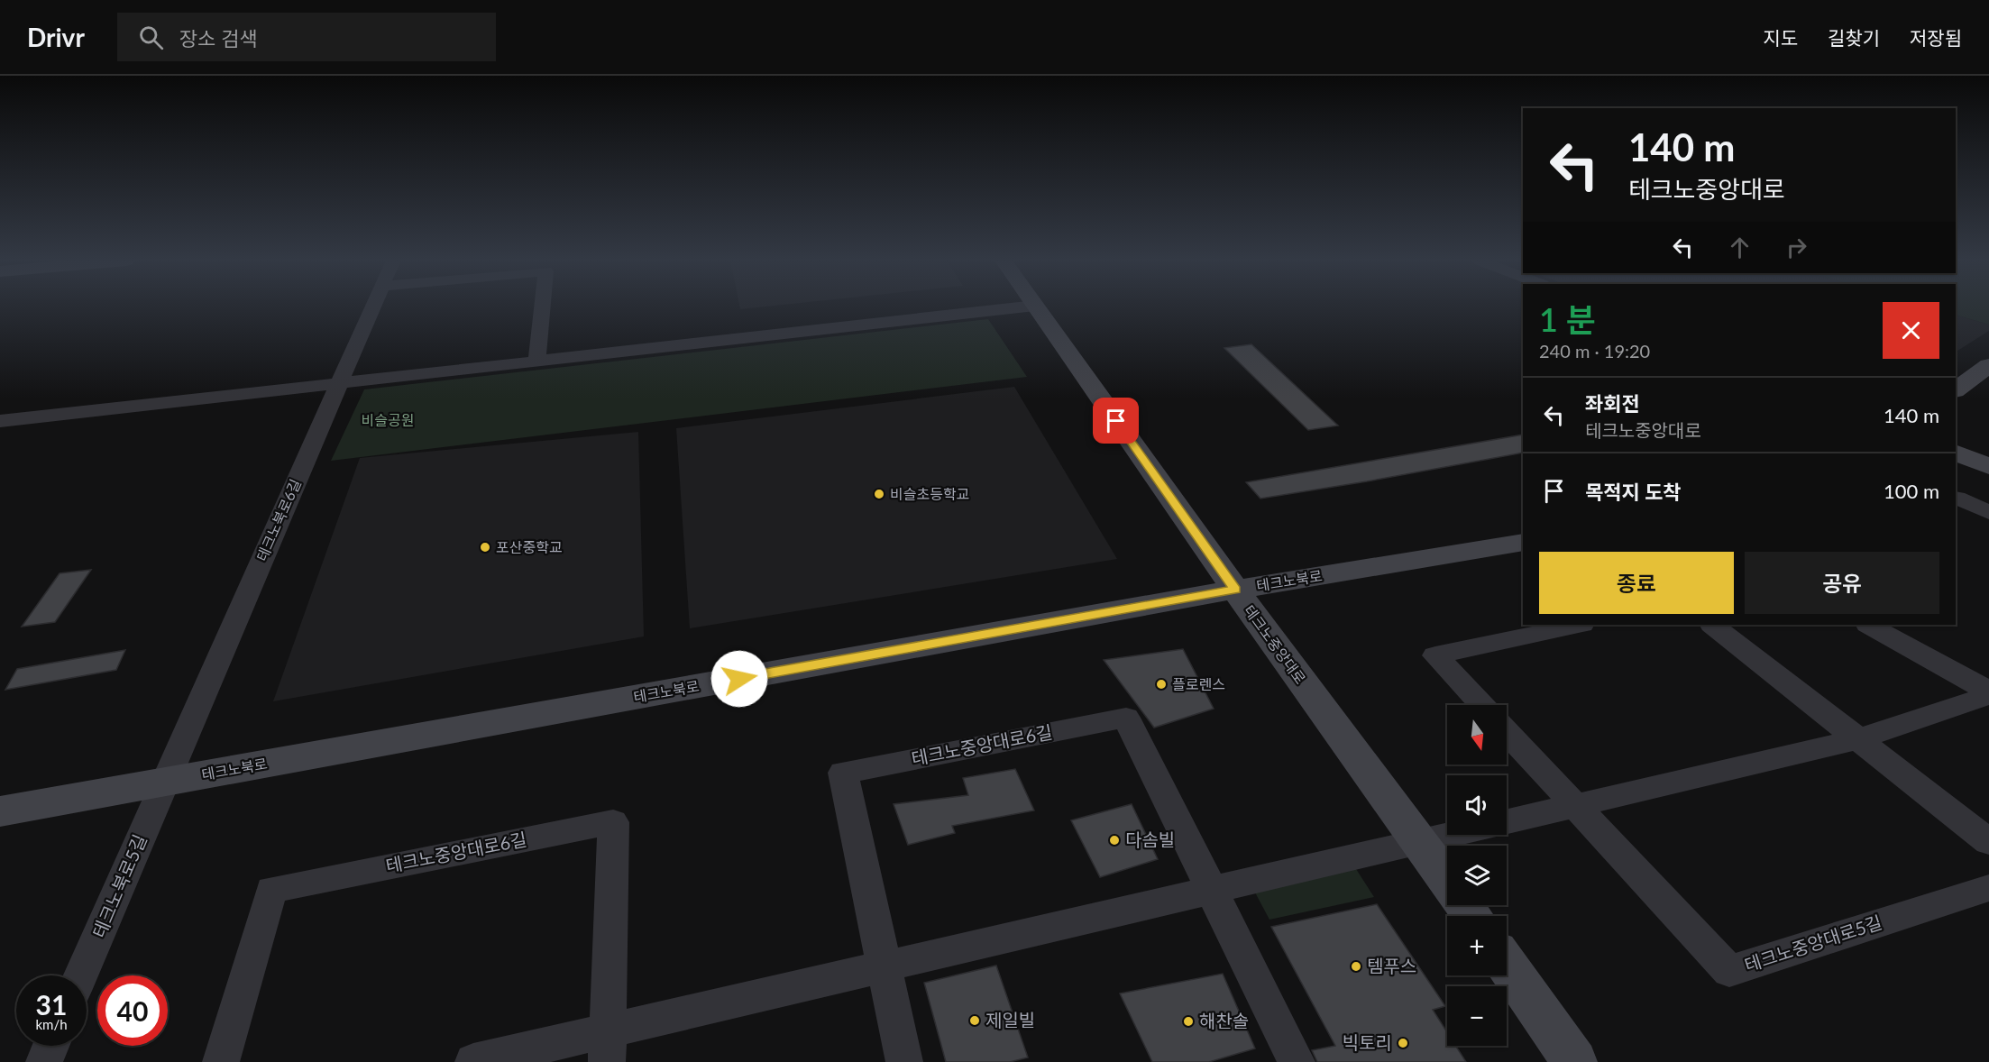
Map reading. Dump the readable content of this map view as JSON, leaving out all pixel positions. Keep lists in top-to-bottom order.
{
  "streets": {
    "main road": ["테크노북로", "테크노중앙대로"],
    "street": [
      "테크노북로6길",
      "테크노중앙대로6길",
      "테크노북로5길",
      "테크노중앙대로5길"
    ]
  },
  "crossings": [
    ["테크노북로6길", "테크노북로"],
    ["테크노북로6길", "테크노북로5길"],
    ["테크노북로", "테크노중앙대로"],
    ["테크노북로", "테크노북로5길"]
  ],
  "parks": ["비슬공원"],
  "places": [
    "비슬초등학교",
    "포산중학교",
    "플로렌스",
    "다솜빌",
    "템푸스",
    "제일빌",
    "해찬솔",
    "빅토리"
  ],
  "north": "bottom",
  "page": {
    "header": "Drivr",
    "search": "장소 검색",
    "nav": ["지도", "길찾기", "저장됨"],
    "turn": ["140 m", "테크노중앙대로"],
    "heading": ["1 분", "240 m · 19:20"],
    "list": [
      {
        "name": "좌회전",
        "note": "테크노중앙대로",
        "value": "140 m"
      },
      {
        "name": "목적지 도착",
        "value": "100 m"
      }
    ],
    "buttons": ["종료", "공유"],
    "map_buttons": ["+", "−"],
    "speed": "31 km/h",
    "limit": "40"
  }
}
